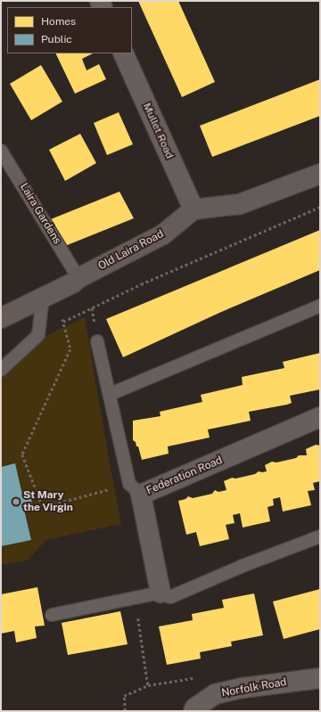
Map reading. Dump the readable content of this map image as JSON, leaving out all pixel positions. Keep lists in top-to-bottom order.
{
  "streets": {
    "main road": ["Old Laira Road"],
    "street": ["Mullet Road", "Federation Road", "Norfolk Road"],
    "lane": ["Laira Gardens"]
  },
  "crossings": [
    ["Mullet Road", "Old Laira Road"],
    ["Laira Gardens", "Old Laira Road"]
  ],
  "places": ["St Mary the Virgin"],
  "legend": ["Homes", "Public"]
}
